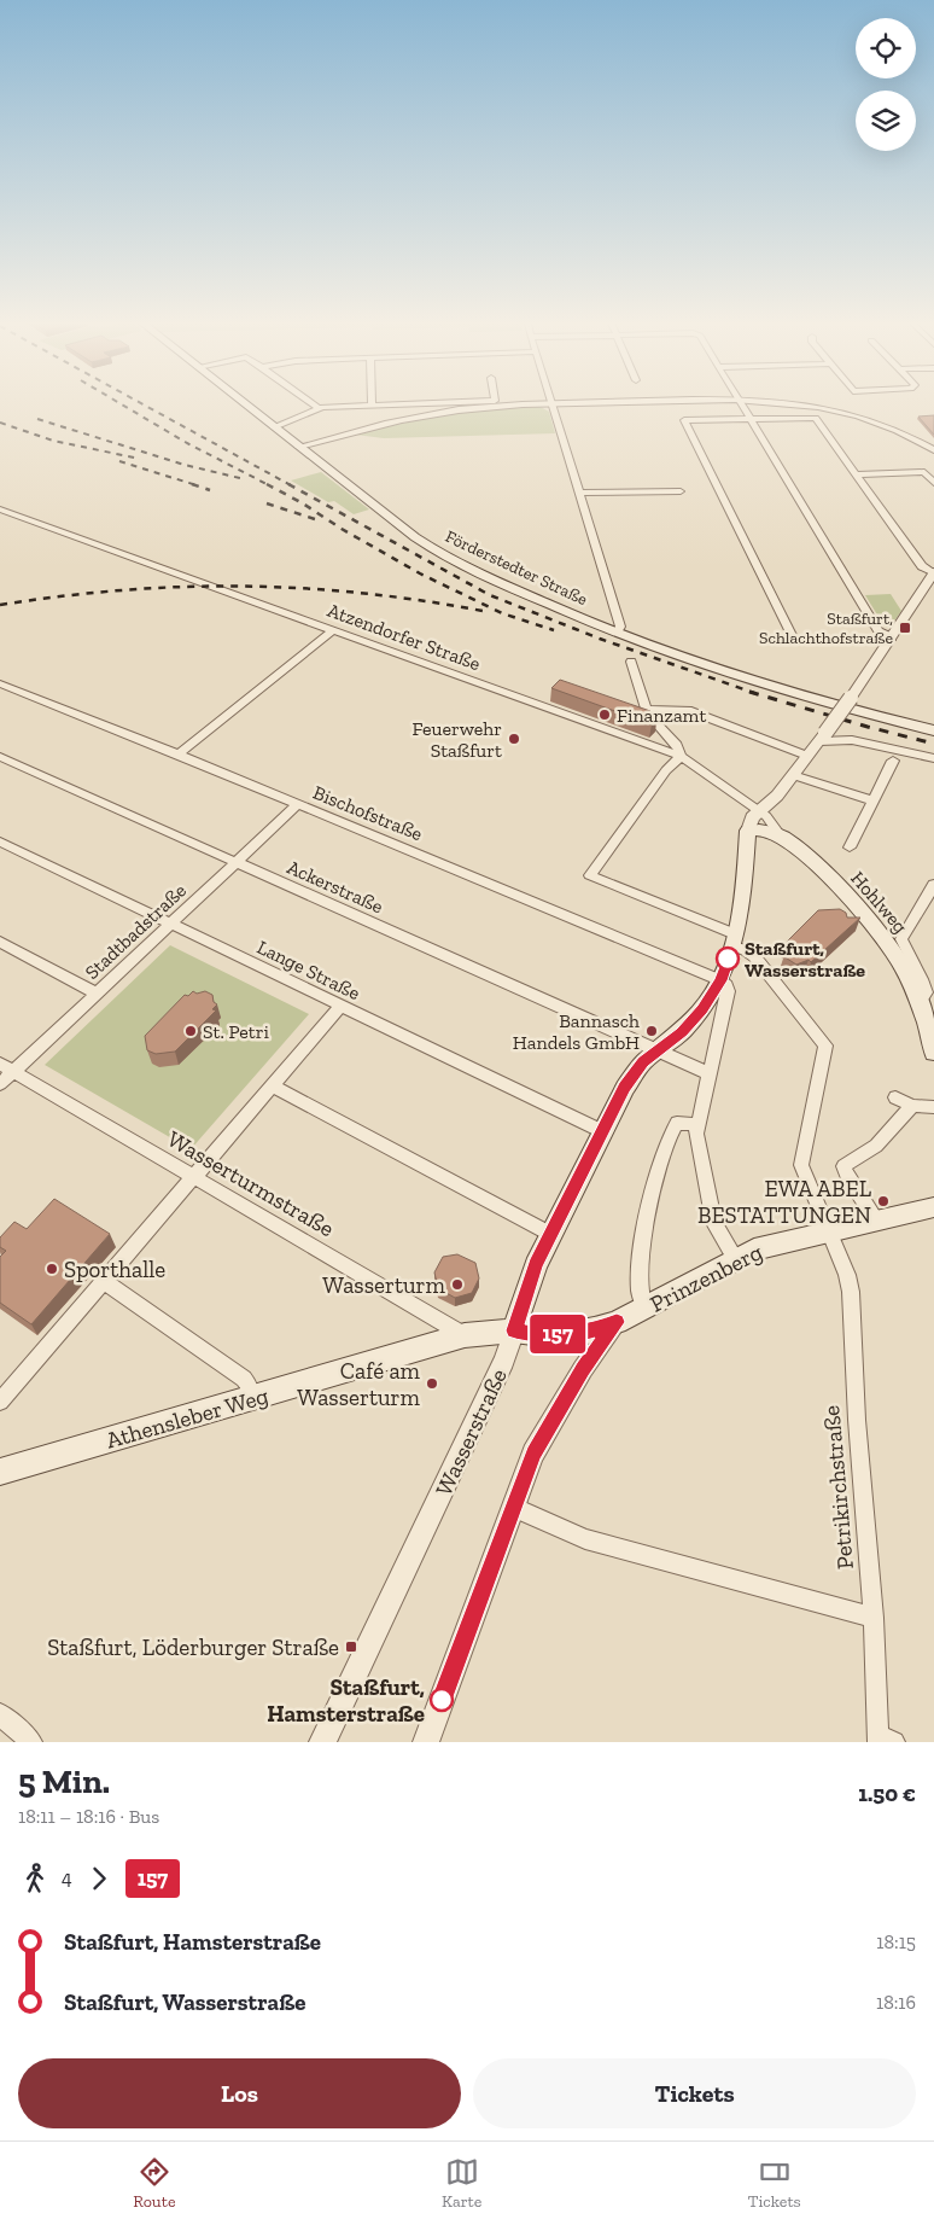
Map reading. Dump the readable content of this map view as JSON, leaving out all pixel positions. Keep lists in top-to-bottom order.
{
  "streets": {
    "main road": [
      "Förderstedter Straße",
      "Hohlweg",
      "Prinzenberg",
      "Athensleber Weg",
      "Wasserstraße"
    ],
    "street": [
      "Atzendorfer Straße",
      "Bischofstraße",
      "Ackerstraße",
      "Stadtbadstraße",
      "Lange Straße",
      "Wasserturmstraße",
      "Petrikirchstraße"
    ]
  },
  "crossings": [
    ["Atzendorfer Straße", "Hohlweg"],
    ["Atzendorfer Straße", "Petrikirchstraße"],
    ["Bischofstraße", "Stadtbadstraße"],
    ["Bischofstraße", "Wasserstraße"],
    ["Ackerstraße", "Stadtbadstraße"],
    ["Ackerstraße", "Wasserstraße"],
    ["Stadtbadstraße", "Lange Straße"],
    ["Stadtbadstraße", "Wasserturmstraße"],
    ["Lange Straße", "Wasserstraße"],
    ["Wasserturmstraße", "Athensleber Weg"],
    ["Prinzenberg", "Athensleber Weg"],
    ["Prinzenberg", "Wasserstraße"],
    ["Prinzenberg", "Petrikirchstraße"],
    ["Athensleber Weg", "Wasserstraße"],
    ["Wasserstraße", "Petrikirchstraße"]
  ],
  "places": {
    "transit": ["Staßfurt, Schlachthofstraße", "Staßfurt, Löderburger Straße"],
    "other": [
      "Finanzamt",
      "Feuerwehr Staßfurt",
      "Staßfurt, Wasserstraße",
      "St. Petri",
      "Bannasch Handels GmbH",
      "EWA ABEL BESTATTUNGEN",
      "Sporthalle",
      "Wasserturm",
      "Café am Wasserturm",
      "Staßfurt, Hamsterstraße"
    ]
  },
  "lines": ["bus line 157"],
  "page": {
    "on_map": "157",
    "heading": ["5 Min.", "18:11 – 18:16 · Bus", "1.50 €"],
    "legs": ["4", "157"],
    "list": [
      {
        "name": "Staßfurt, Hamsterstraße",
        "value": "18:15"
      },
      {
        "name": "Staßfurt, Wasserstraße",
        "value": "18:16"
      }
    ],
    "buttons": ["Los", "Tickets"],
    "tabs": ["Route", "Karte", "Tickets"]
  }
}
